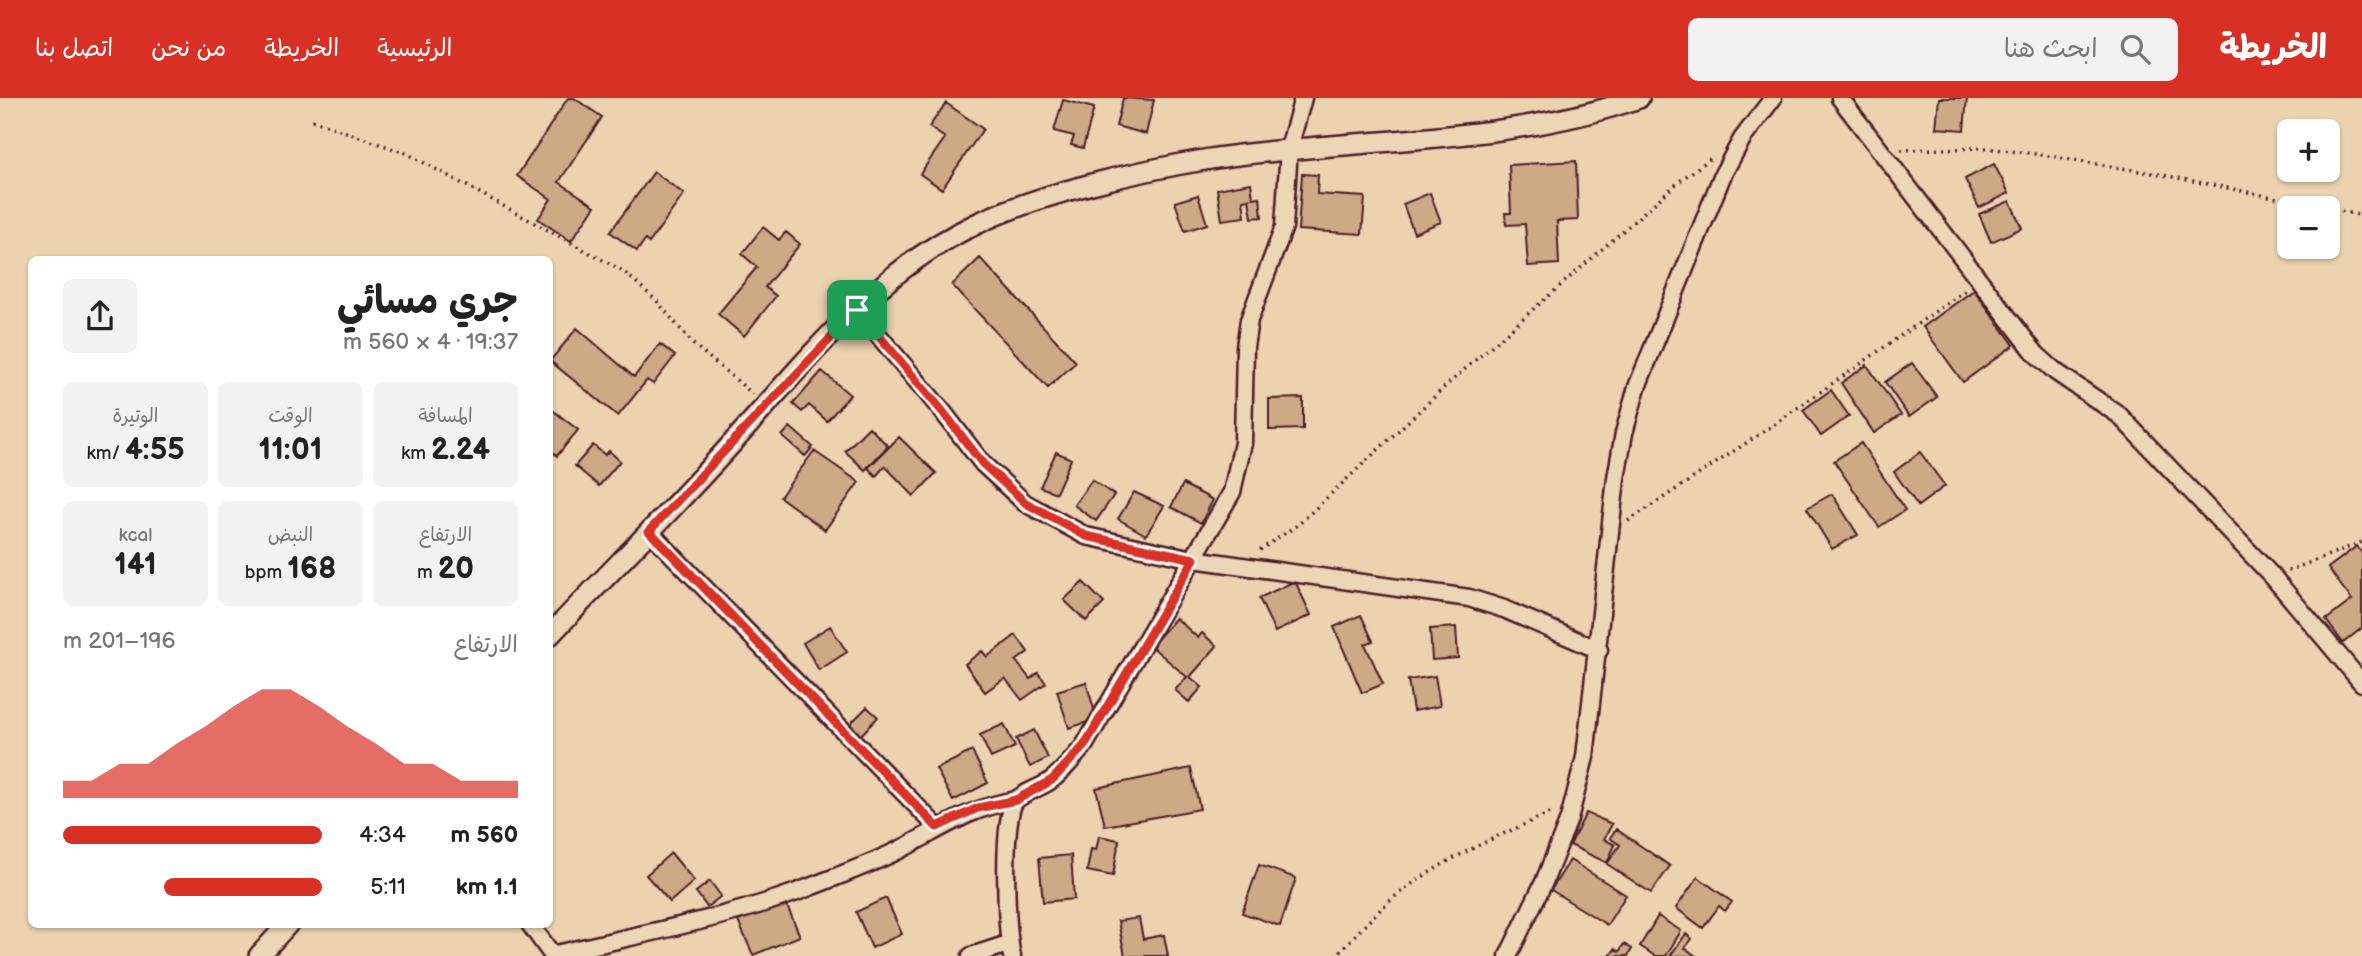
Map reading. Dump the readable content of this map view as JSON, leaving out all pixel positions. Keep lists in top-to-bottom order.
{
  "page": {
    "header": "الخريطة",
    "search": "ابحث هنا",
    "nav": [
      "الرئيسية",
      "الخريطة",
      "من نحن",
      "اتصل بنا"
    ],
    "map_buttons": ["+", "−"],
    "heading": ["جري مسائي", "19:37 · 4 × 560 m"],
    "stats": [
      ["المسافة", "2.24 km"],
      ["الوقت", "11:01"],
      ["الوتيرة", "4:55 /km"],
      ["الارتفاع", "20 m"],
      ["النبض", "168 bpm"],
      ["kcal", "141"]
    ],
    "chart": ["الارتفاع", "196–201 m"],
    "list": [
      {
        "name": "560 m",
        "note": "4:34"
      },
      {
        "name": "1.1 km",
        "note": "5:11"
      }
    ]
  }
}
